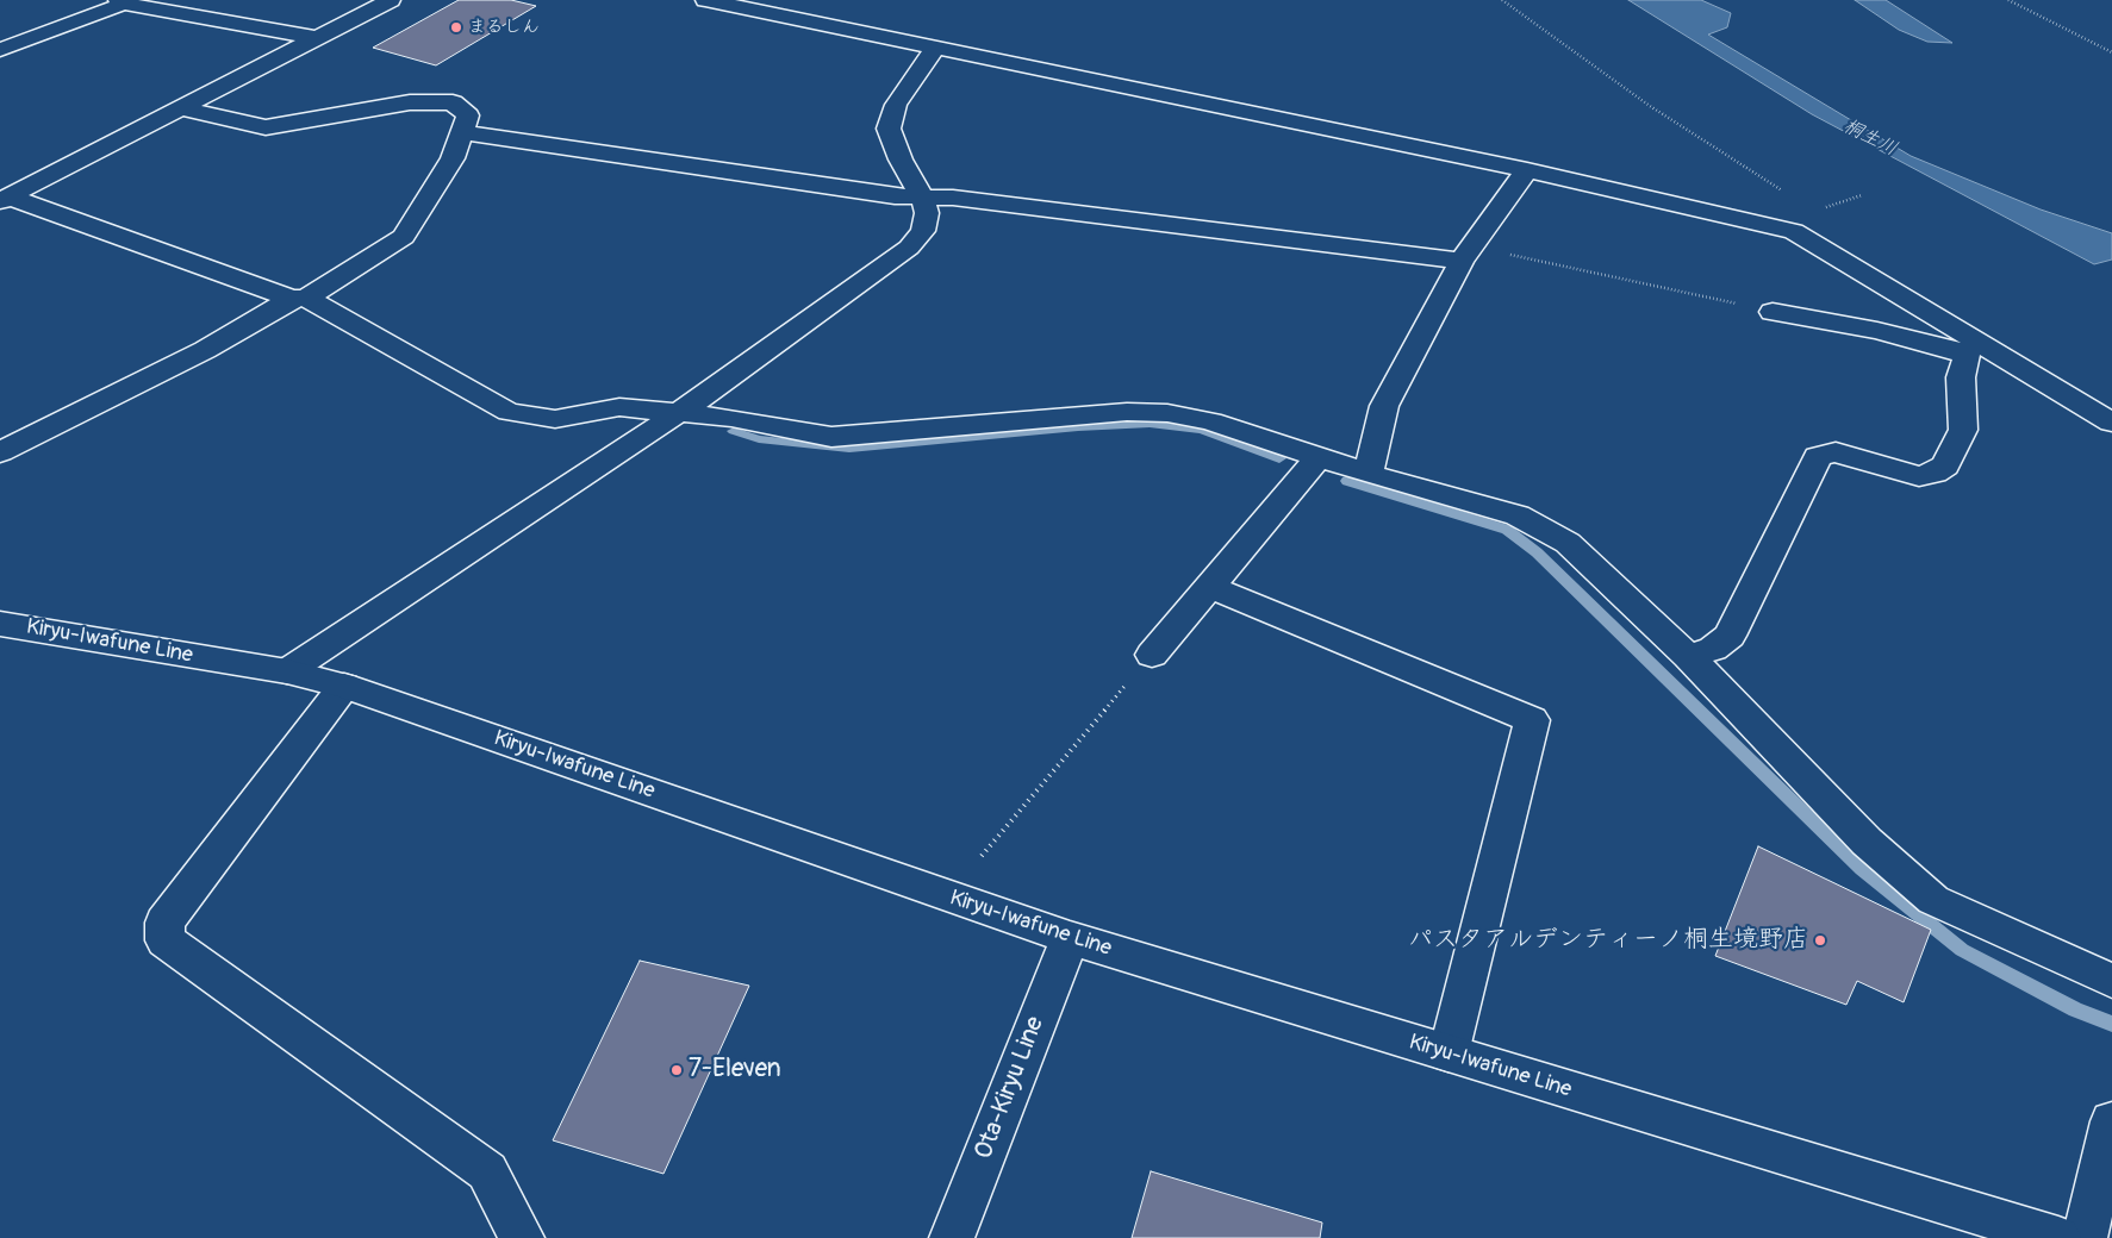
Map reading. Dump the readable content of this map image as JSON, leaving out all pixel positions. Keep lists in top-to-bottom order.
{
  "streets": {
    "street": ["Kiryu-Iwafune Line", "Ota-Kiryu Line"]
  },
  "crossings": [
    ["Kiryu-Iwafune Line", "Ota-Kiryu Line"]
  ],
  "water": ["桐生川"],
  "places": ["まるしん", "パスタアルデンティーノ桐生境野店", "7-Eleven"]
}
